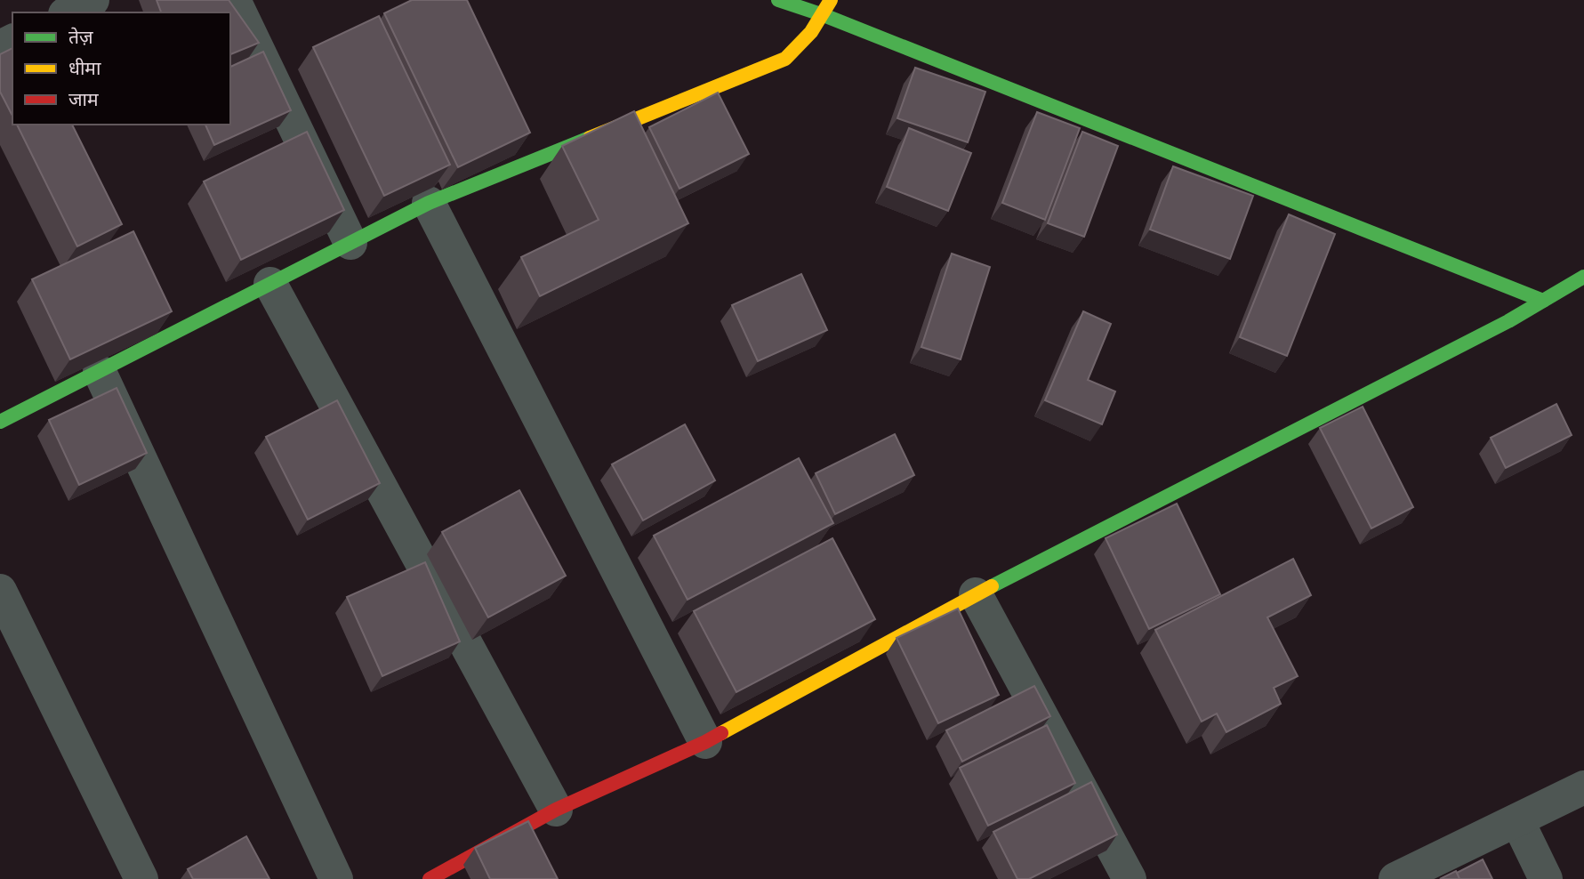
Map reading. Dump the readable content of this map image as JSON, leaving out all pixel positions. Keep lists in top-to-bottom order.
{
  "legend": ["तेज़", "धीमा", "जाम"]
}
